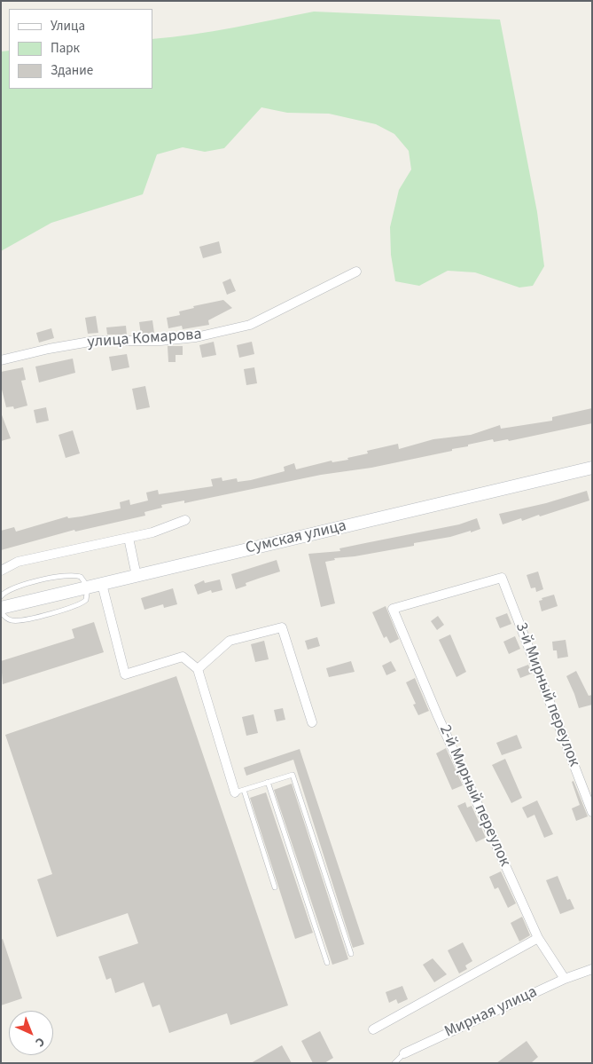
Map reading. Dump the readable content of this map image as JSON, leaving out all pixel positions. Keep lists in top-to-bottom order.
{
  "streets": {
    "main road": ["Сумская улица"],
    "street": [
      "улица Комарова",
      "3-й Мирный переулок",
      "2-й Мирный переулок",
      "Мирная улица"
    ]
  },
  "crossings": [
    ["3-й Мирный переулок", "2-й Мирный переулок"],
    ["2-й Мирный переулок", "Мирная улица"]
  ],
  "legend": ["Улица", "Парк", "Здание"],
  "north": "bottom right"
}
